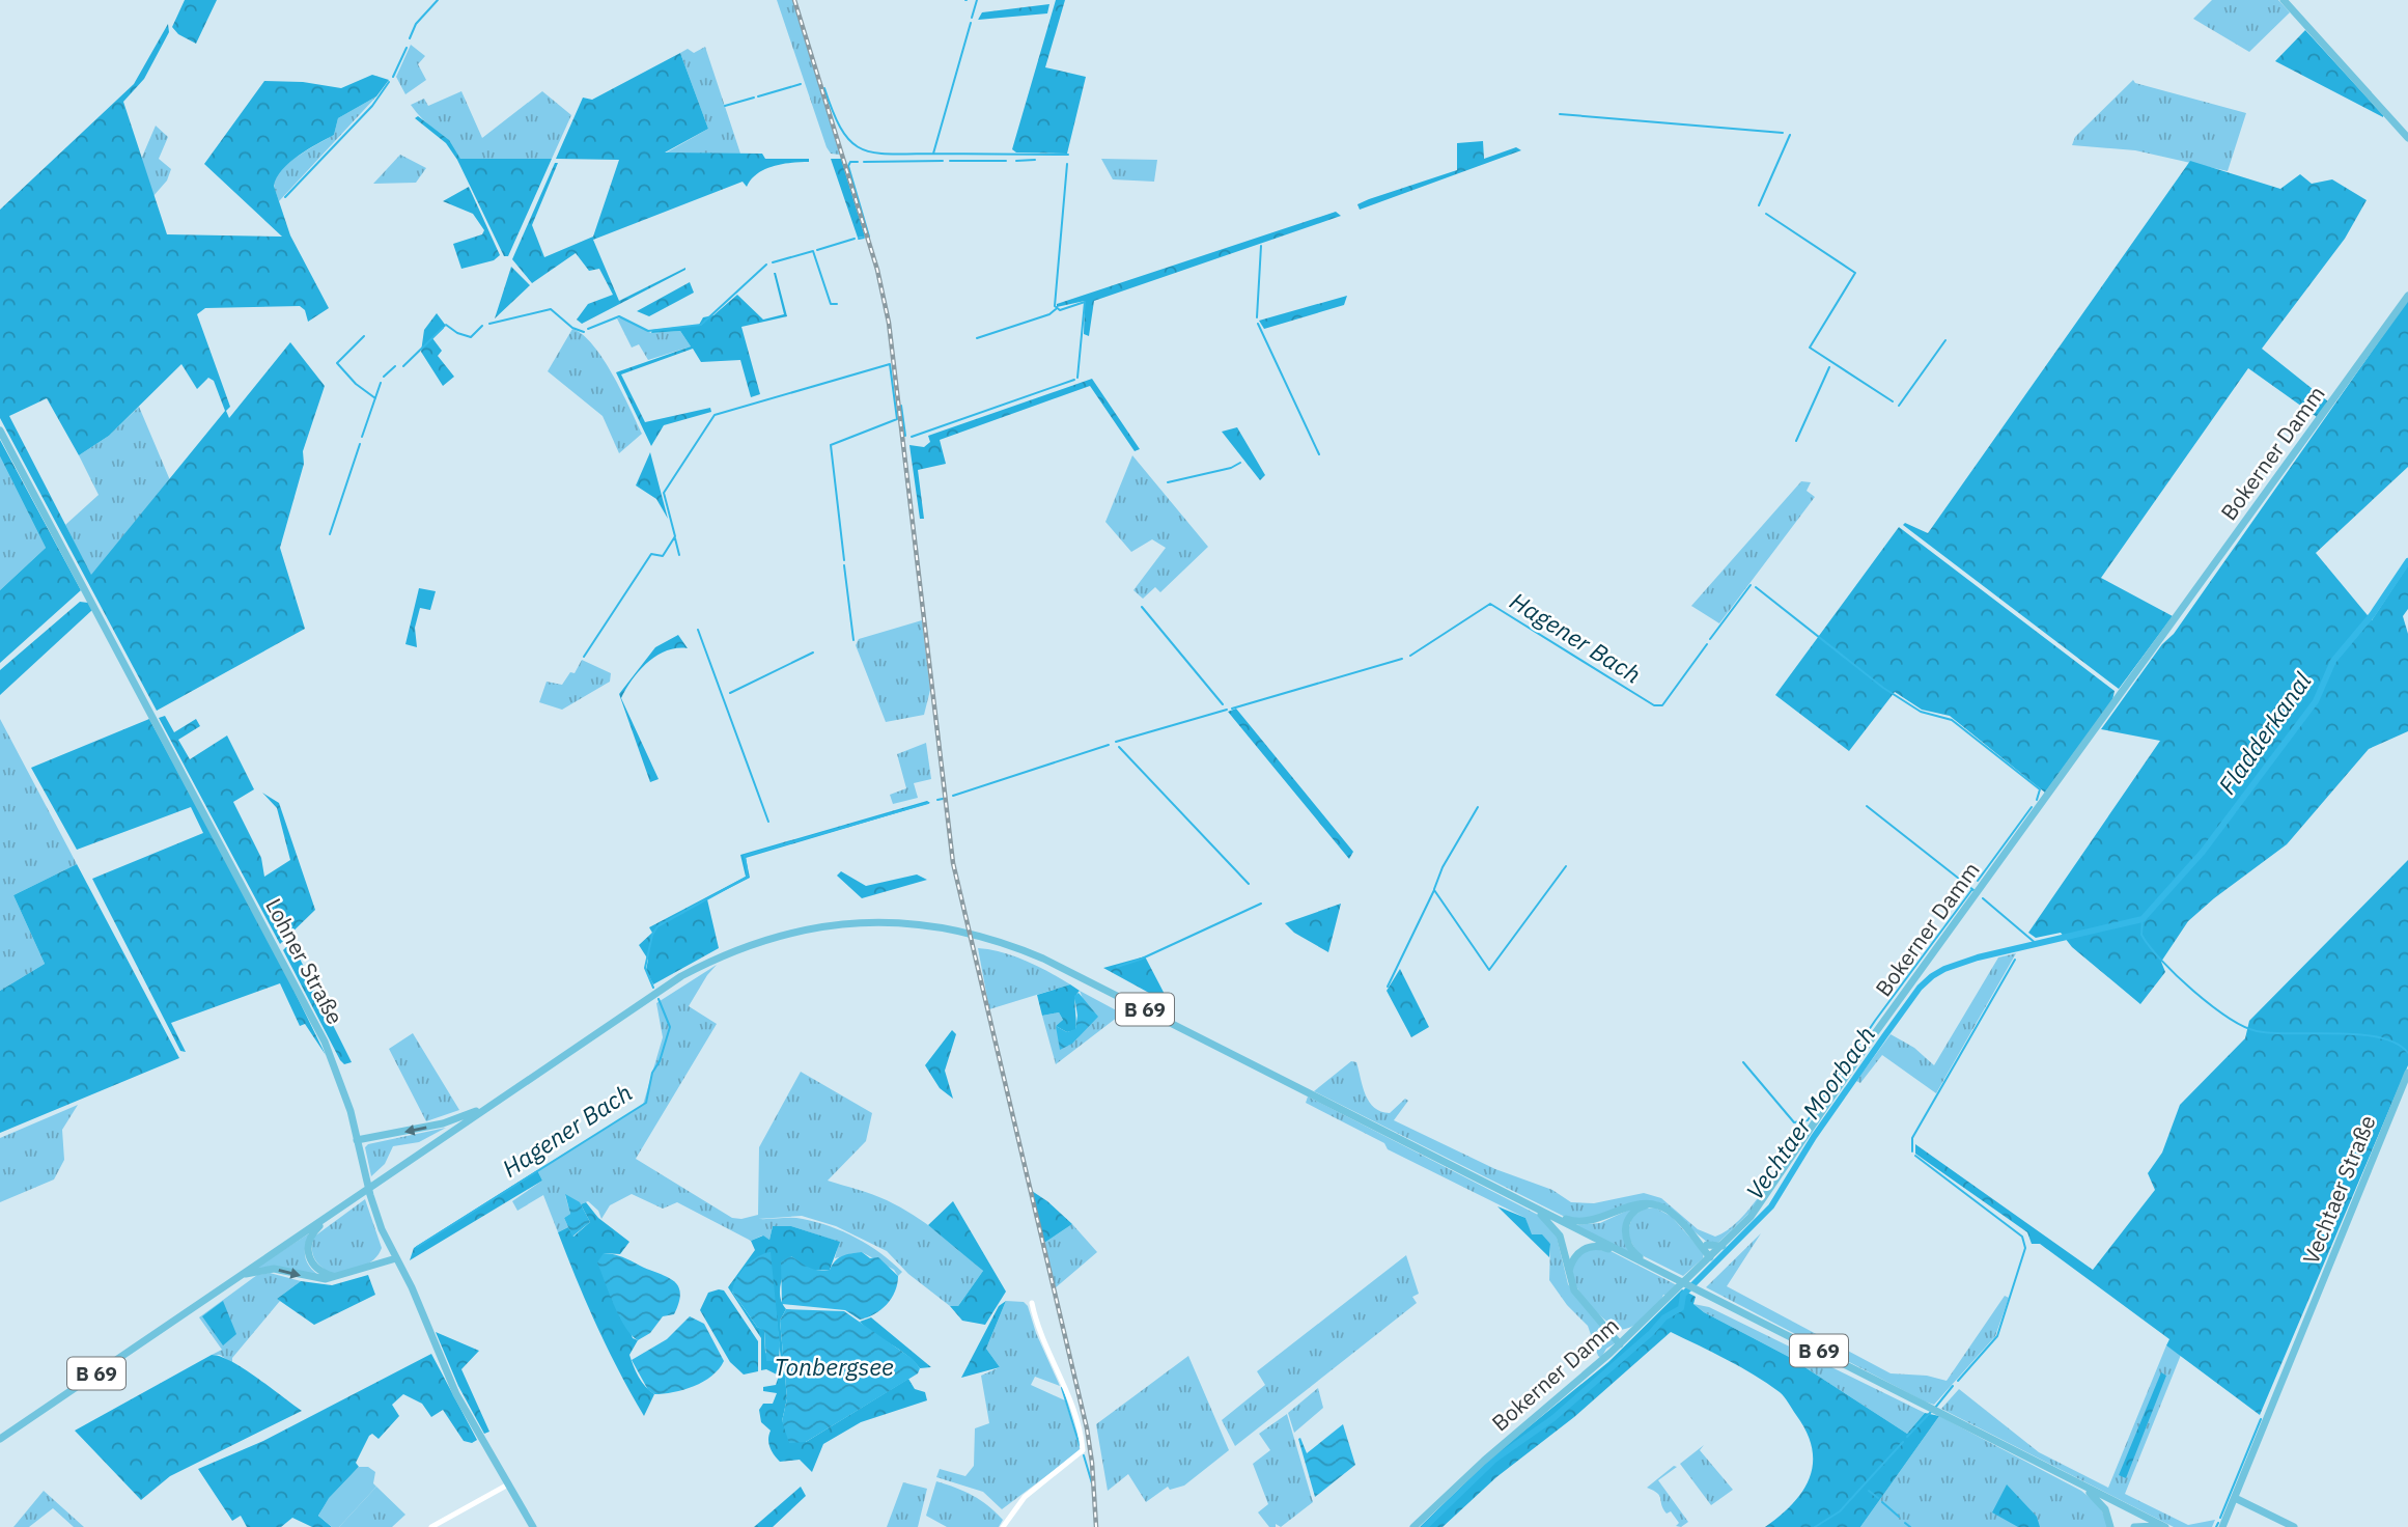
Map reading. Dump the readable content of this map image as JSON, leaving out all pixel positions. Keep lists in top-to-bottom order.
{
  "streets": {
    "main road": [
      "Bokerner Damm",
      "Lohner Straße",
      "B 69",
      "Vechtaer Straße"
    ]
  },
  "water": [
    "Hagener Bach",
    "Fladderkanal",
    "Vechtaer Moorbach",
    "Tonbergsee"
  ]
}
